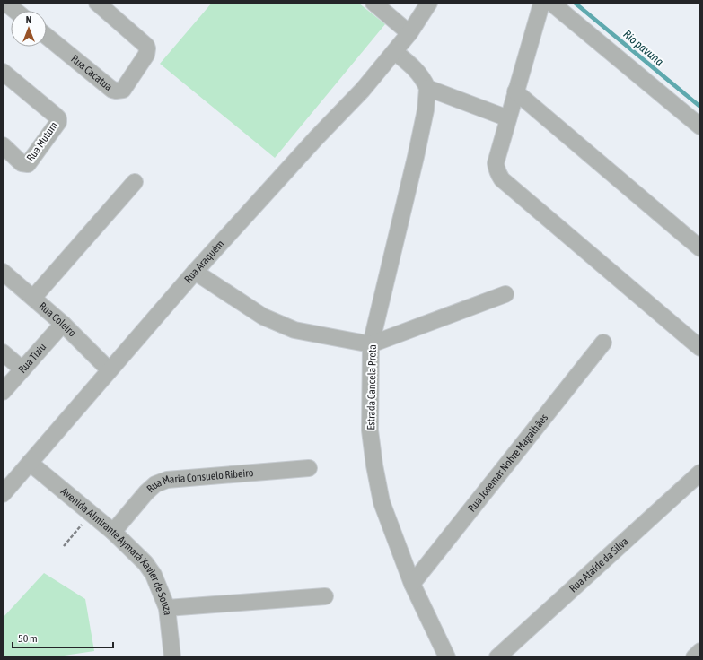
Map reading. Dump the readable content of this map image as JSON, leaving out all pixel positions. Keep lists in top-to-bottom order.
{
  "streets": {
    "street": [
      "Rua Cacatua",
      "Rua Mutum",
      "Rua Araquém",
      "Rua Coleiro",
      "Rua Tiziu",
      "Estrada Cancela Preta",
      "Rua Josemar Nobre Magalhães",
      "Rua Maria Consuelo Ribeiro",
      "Avenida Almirante Aymará Xavier de Souza",
      "Rua Ataíde da Silva"
    ]
  },
  "crossings": [
    ["Rua Araquém", "Rua Coleiro"],
    ["Rua Araquém", "Avenida Almirante Aymará Xavier de Souza"],
    ["Rua Coleiro", "Rua Tiziu"],
    ["Estrada Cancela Preta", "Rua Josemar Nobre Magalhães"],
    ["Rua Maria Consuelo Ribeiro", "Avenida Almirante Aymará Xavier de Souza"]
  ],
  "water": ["Rio pavuna"],
  "scale_bar": "50 m",
  "north": "top"
}
